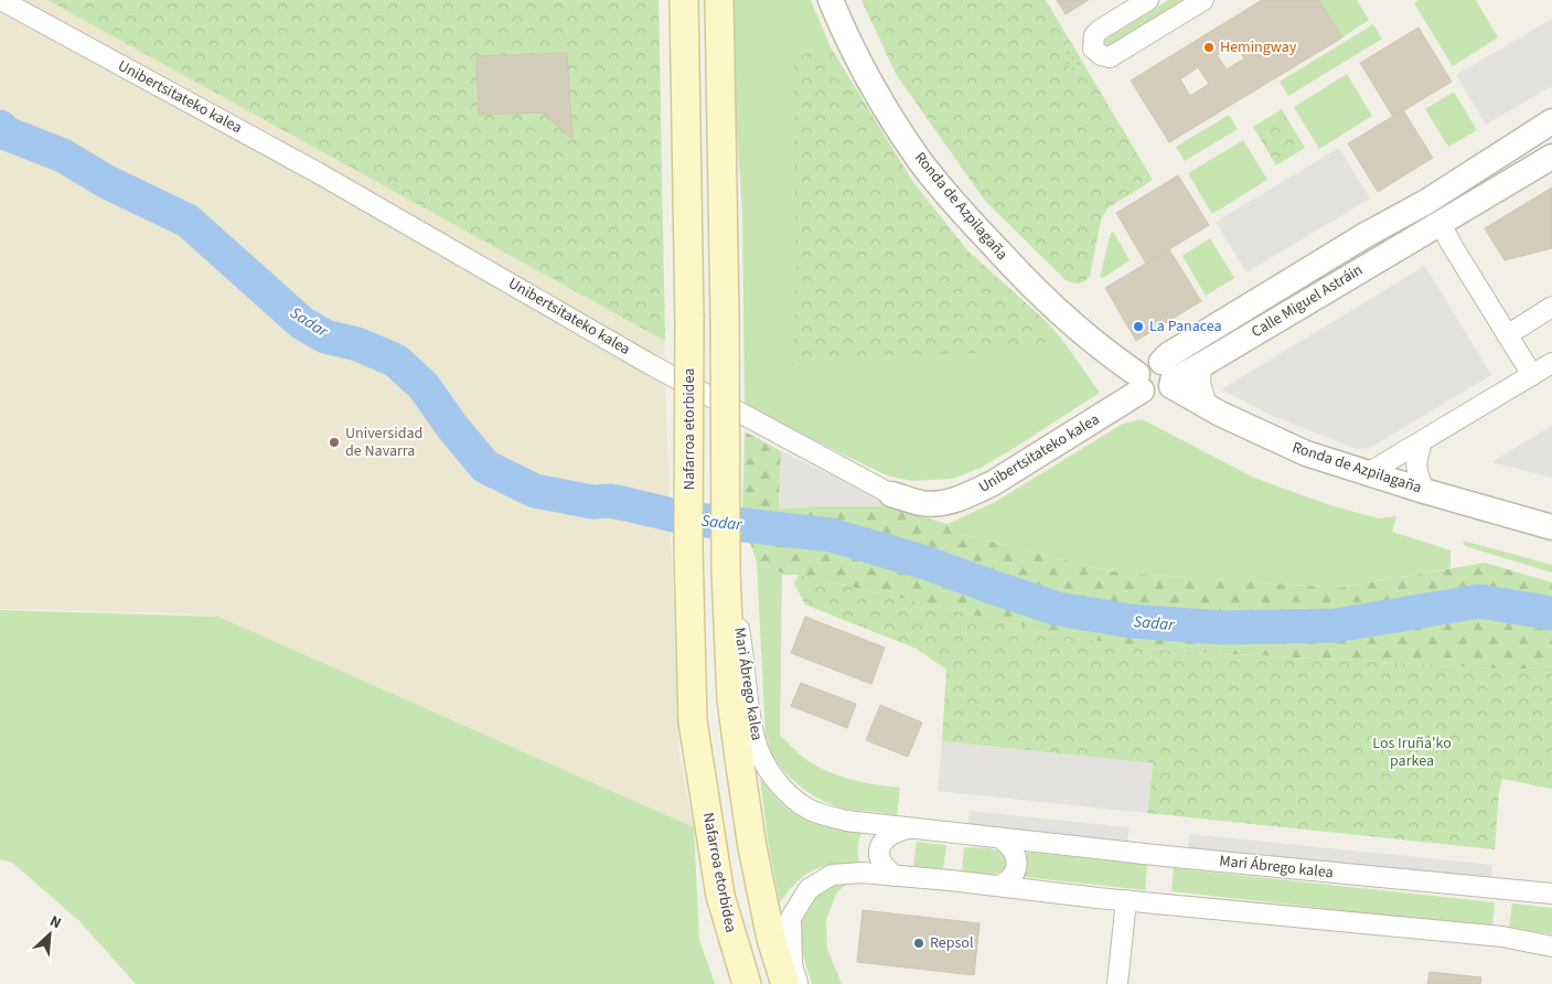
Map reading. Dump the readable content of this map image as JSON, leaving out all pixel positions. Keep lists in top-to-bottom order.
{
  "streets": {
    "main road": ["Nafarroa etorbidea"],
    "street": [
      "Unibertsitateko kalea",
      "Ronda de Azpilagaña",
      "Calle Miguel Astráin",
      "Mari Ábrego kalea"
    ]
  },
  "crossings": [
    ["Unibertsitateko kalea", "Ronda de Azpilagaña"],
    ["Unibertsitateko kalea", "Calle Miguel Astráin"],
    ["Ronda de Azpilagaña", "Calle Miguel Astráin"]
  ],
  "water": ["Sadar"],
  "parks": ["Los Iruña'ko parkea"],
  "places": [
    "Hemingway",
    "La Panacea",
    "Universidad de Navarra",
    "Repsol"
  ],
  "north": "top right"
}
